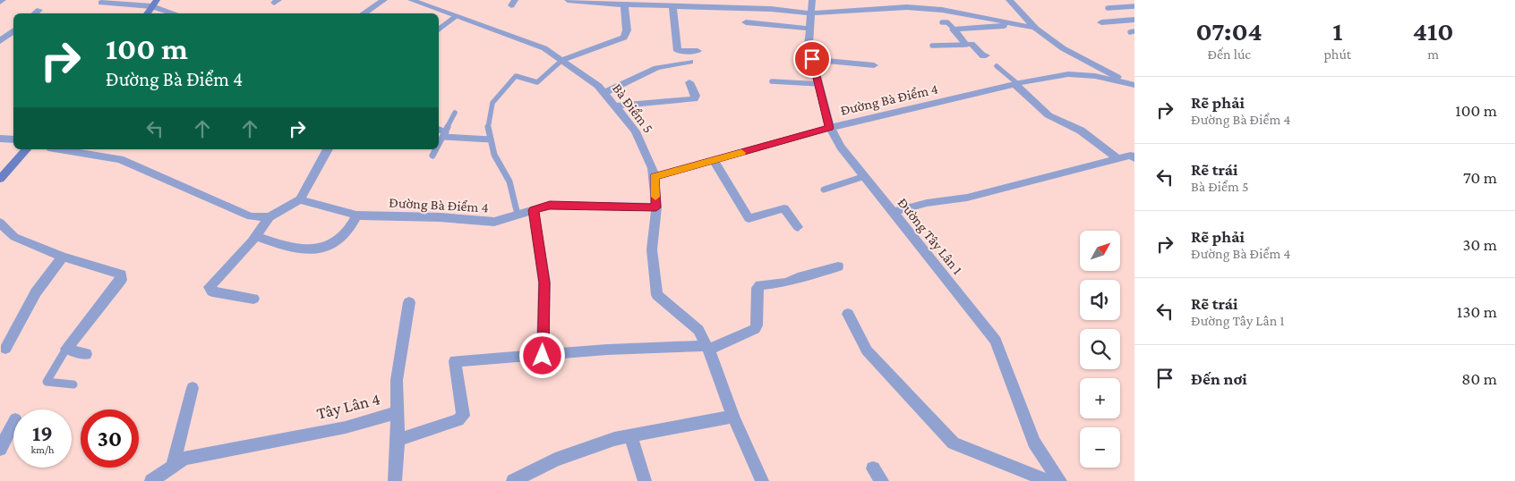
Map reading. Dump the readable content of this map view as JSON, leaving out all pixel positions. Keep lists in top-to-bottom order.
{
  "streets": {
    "street": [
      "Đường Bà Điểm 4",
      "Bà Điểm 5",
      "Đường Tây Lân 1",
      "Tây Lân 4"
    ]
  },
  "crossings": [
    ["Đường Bà Điểm 4", "Bà Điểm 5"],
    ["Đường Bà Điểm 4", "Đường Tây Lân 1"]
  ],
  "north": "top right",
  "page": {
    "eta": [
      "07:04",
      "Đến lúc",
      "1",
      "phút",
      "410",
      "m"
    ],
    "turn": ["100 m", "Đường Bà Điểm 4"],
    "list": [
      {
        "name": "Rẽ phải",
        "note": "Đường Bà Điểm 4",
        "value": "100 m"
      },
      {
        "name": "Rẽ trái",
        "note": "Bà Điểm 5",
        "value": "70 m"
      },
      {
        "name": "Rẽ phải",
        "note": "Đường Bà Điểm 4",
        "value": "30 m"
      },
      {
        "name": "Rẽ trái",
        "note": "Đường Tây Lân 1",
        "value": "130 m"
      },
      {
        "name": "Đến nơi",
        "value": "80 m"
      }
    ],
    "map_buttons": ["+", "−"],
    "speed": "19 km/h",
    "limit": "30"
  }
}
